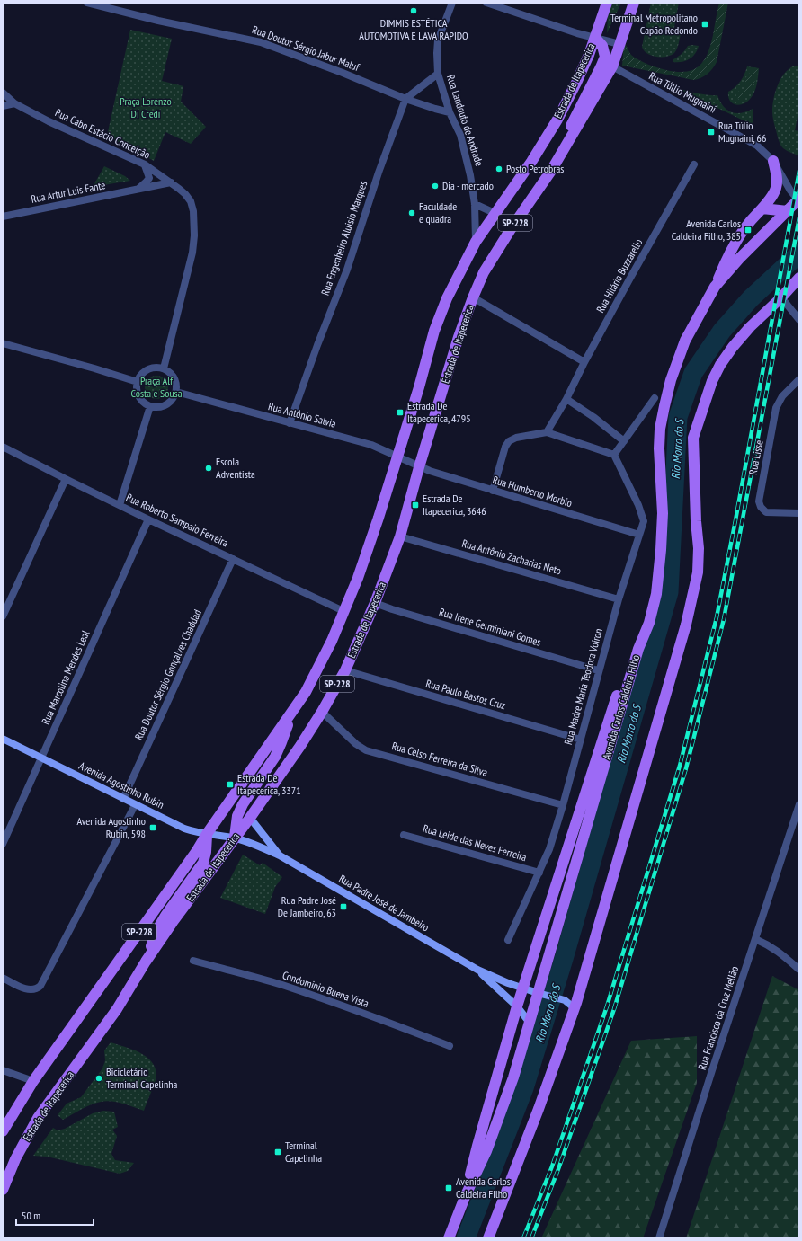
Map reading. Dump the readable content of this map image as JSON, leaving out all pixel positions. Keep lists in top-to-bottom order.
{
  "streets": {
    "main road": [
      "Estrada de Itapecerica",
      "SP-228",
      "Avenida Carlos Caldeira Filho",
      "Avenida Agostinho Rubin",
      "Rua Padre José de Jambeiro"
    ],
    "street": [
      "Rua Doutor Sérgio Jabur Maluf",
      "Rua Túllio Mugnaini",
      "Rua Landoufo de Andrade",
      "Rua Cabo Estácio Conceição",
      "Rua Artur Luis Fante",
      "Rua Engenheiro Aluisio Marques",
      "Rua Hilário Buzzarello",
      "Rua Antônio Salvia",
      "Rua Lisse",
      "Rua Humberto Morbio",
      "Rua Roberto Sampaio Ferreira",
      "Rua Antônio Zacharias Neto",
      "Rua Irene Germiniani Gomes",
      "Rua Doutor Sérgio Gonçalves Chaddad",
      "Rua Marcolina Mendes Leal",
      "Rua Madre Maria Teodora Voiron",
      "Rua Paulo Bastos Cruz",
      "Rua Celso Ferreira da Silva",
      "Rua Leide das Neves Ferreira",
      "Condominio Buena Vista",
      "Rua Francisco da Cruz Mellão"
    ]
  },
  "crossings": [
    ["Rua Doutor Sérgio Jabur Maluf", "Rua Landoufo de Andrade"],
    ["Rua Doutor Sérgio Jabur Maluf", "Rua Engenheiro Aluisio Marques"],
    ["Estrada de Itapecerica", "Rua Túllio Mugnaini"],
    ["Estrada de Itapecerica", "Rua Landoufo de Andrade"],
    ["Estrada de Itapecerica", "Rua Antônio Salvia"],
    ["Estrada de Itapecerica", "Rua Humberto Morbio"],
    ["Estrada de Itapecerica", "Rua Roberto Sampaio Ferreira"],
    ["Estrada de Itapecerica", "Rua Antônio Zacharias Neto"],
    ["Estrada de Itapecerica", "Rua Irene Germiniani Gomes"],
    ["Estrada de Itapecerica", "Rua Paulo Bastos Cruz"],
    ["Estrada de Itapecerica", "Rua Celso Ferreira da Silva"],
    ["Estrada de Itapecerica", "Avenida Agostinho Rubin"],
    ["Estrada de Itapecerica", "Rua Padre José de Jambeiro"],
    ["Rua Túllio Mugnaini", "Avenida Carlos Caldeira Filho"],
    ["Rua Cabo Estácio Conceição", "Rua Artur Luis Fante"],
    ["Rua Cabo Estácio Conceição", "Rua Antônio Salvia"],
    ["Rua Engenheiro Aluisio Marques", "Rua Antônio Salvia"],
    ["Rua Antônio Salvia", "Rua Humberto Morbio"],
    ["Rua Humberto Morbio", "Rua Madre Maria Teodora Voiron"],
    ["Rua Roberto Sampaio Ferreira", "Rua Doutor Sérgio Gonçalves Chaddad"],
    ["Rua Roberto Sampaio Ferreira", "Rua Marcolina Mendes Leal"],
    ["Rua Antônio Zacharias Neto", "Rua Madre Maria Teodora Voiron"],
    ["Rua Irene Germiniani Gomes", "Rua Madre Maria Teodora Voiron"],
    ["Rua Doutor Sérgio Gonçalves Chaddad", "Avenida Agostinho Rubin"],
    ["Rua Marcolina Mendes Leal", "Avenida Agostinho Rubin"],
    ["Rua Madre Maria Teodora Voiron", "Rua Paulo Bastos Cruz"],
    ["Rua Madre Maria Teodora Voiron", "Rua Celso Ferreira da Silva"],
    ["Rua Madre Maria Teodora Voiron", "Rua Leide das Neves Ferreira"],
    ["Avenida Carlos Caldeira Filho", "Rua Padre José de Jambeiro"],
    ["Avenida Agostinho Rubin", "Rua Padre José de Jambeiro"]
  ],
  "water": ["Rio Morro do S"],
  "parks": ["Praça Lorenzo Di Credi", "Praça Alf Costa e Sousa"],
  "places": {
    "other": [
      "DIMMIS ESTÉTICA AUTOMOTIVA E LAVA RÁPIDO",
      "Posto Petrobras",
      "Dia - mercado",
      "Faculdade e quadra",
      "Escola Adventista",
      "Bicicletário Terminal Capelinha"
    ],
    "transit": [
      "Terminal Metropolitano Capão Redondo",
      "Rua Túlio Mugnaini, 66",
      "Avenida Carlos Caldeira Filho, 385",
      "Estrada De Itapecerica, 4795",
      "Estrada De Itapecerica, 3646",
      "Estrada De Itapecerica, 3371",
      "Avenida Agostinho Rubin, 598",
      "Rua Padre José De Jambeiro, 63",
      "Terminal Capelinha",
      "Avenida Carlos Caldeira Filho"
    ]
  },
  "scale_bar": "50 m"
}
